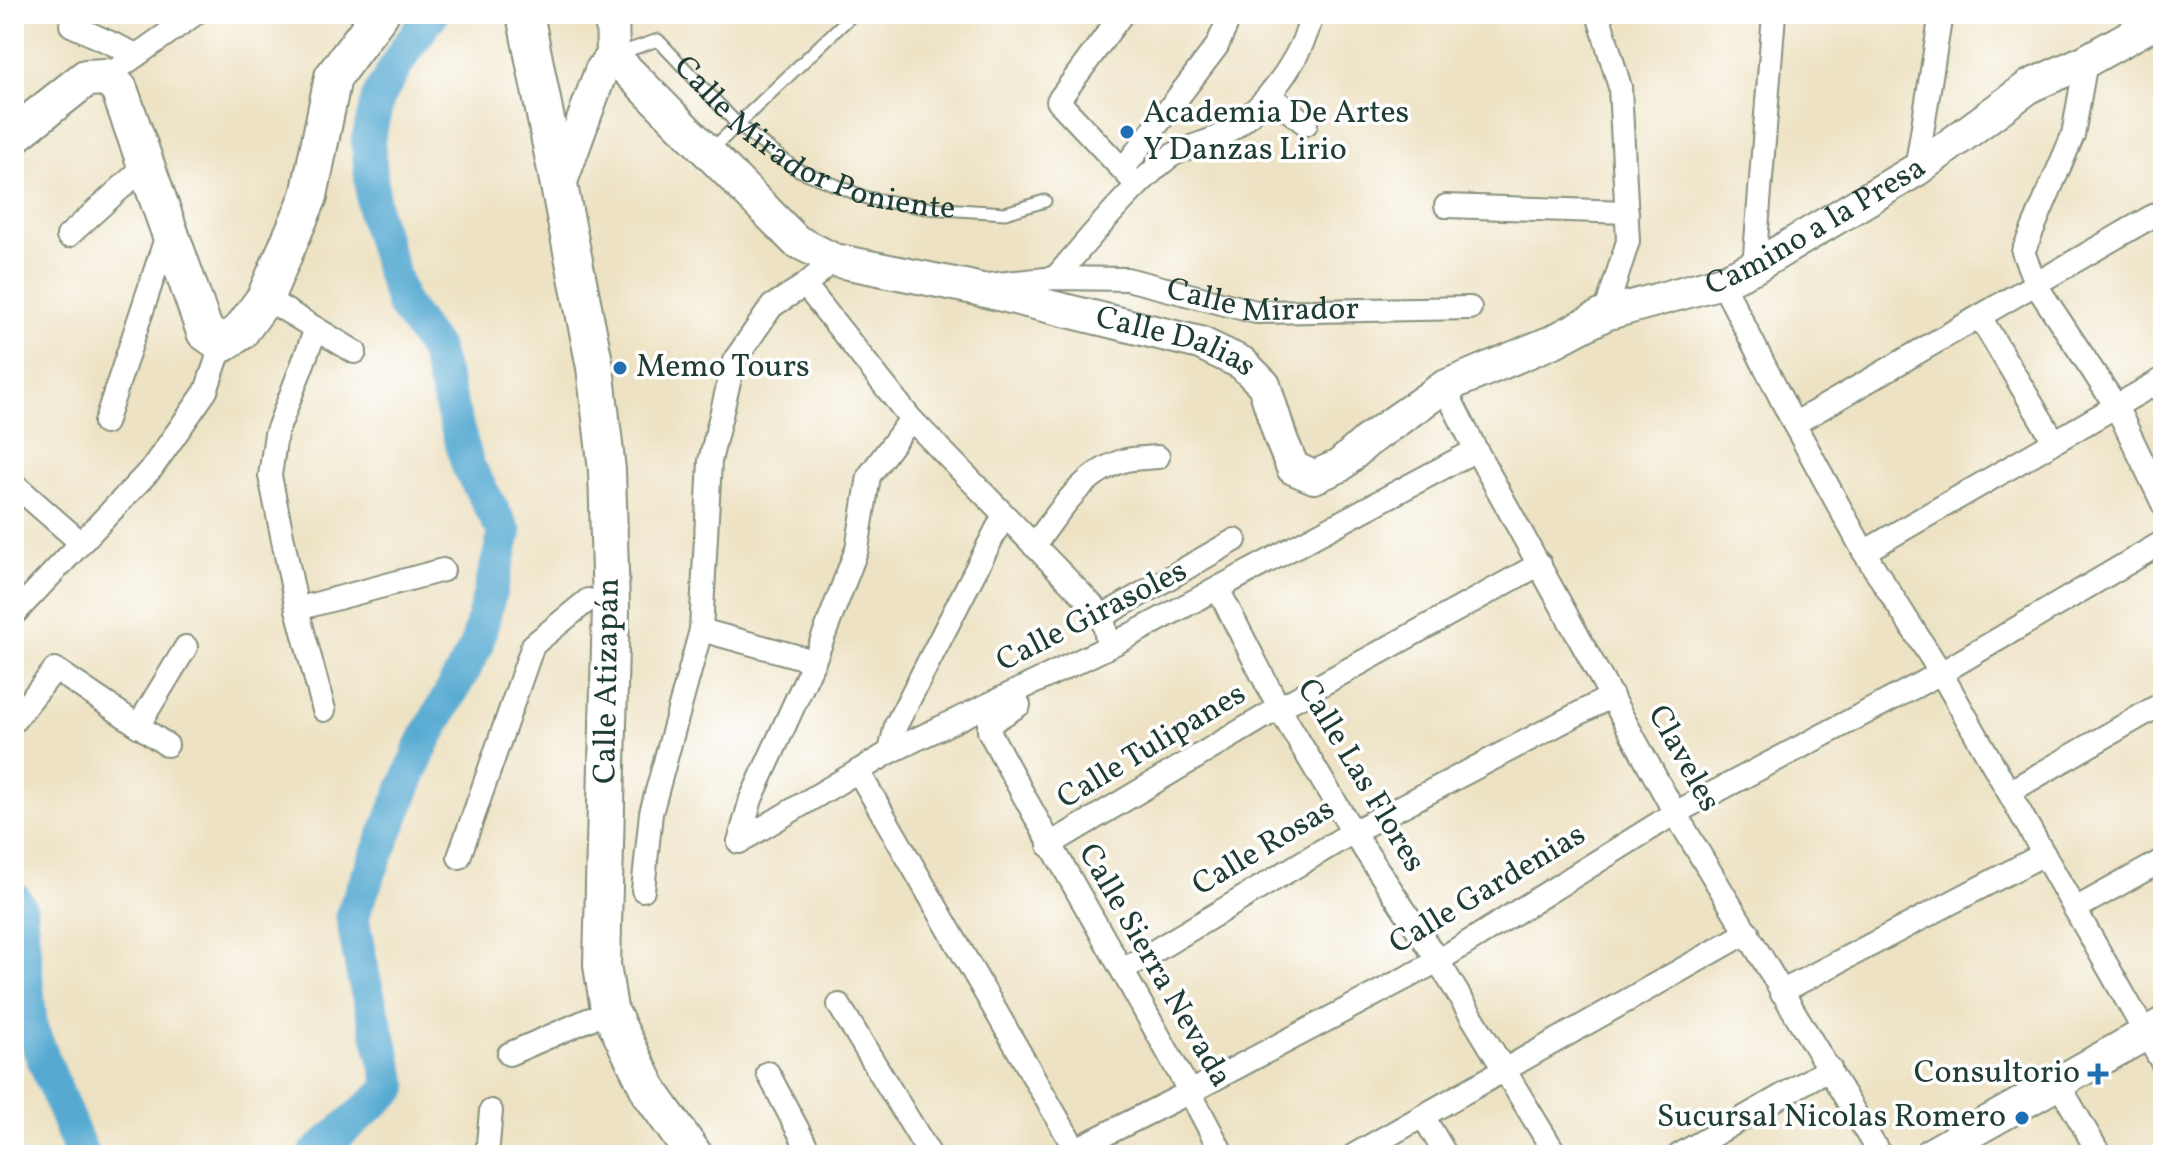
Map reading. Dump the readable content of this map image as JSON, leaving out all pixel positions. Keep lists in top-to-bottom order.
{
  "streets": {
    "main road": ["Calle Atizapán"],
    "street": [
      "Calle Mirador Poniente",
      "Camino a la Presa",
      "Calle Mirador",
      "Calle Dalias",
      "Calle Girasoles",
      "Calle Tulipanes",
      "Claveles",
      "Calle Las Flores",
      "Calle Rosas",
      "Calle Gardenias",
      "Calle Sierra Nevada"
    ]
  },
  "crossings": [
    ["Camino a la Presa", "Calle Dalias"],
    ["Camino a la Presa", "Claveles"],
    ["Calle Mirador", "Calle Dalias"],
    ["Calle Dalias", "Claveles"],
    ["Calle Girasoles", "Claveles"],
    ["Calle Girasoles", "Calle Las Flores"],
    ["Calle Girasoles", "Calle Sierra Nevada"],
    ["Calle Tulipanes", "Claveles"],
    ["Calle Tulipanes", "Calle Las Flores"],
    ["Calle Tulipanes", "Calle Sierra Nevada"],
    ["Claveles", "Calle Rosas"],
    ["Claveles", "Calle Gardenias"],
    ["Calle Las Flores", "Calle Rosas"],
    ["Calle Las Flores", "Calle Gardenias"],
    ["Calle Rosas", "Calle Sierra Nevada"],
    ["Calle Gardenias", "Calle Sierra Nevada"]
  ],
  "places": {
    "other": ["Academia De Artes Y Danzas Lirio", "Memo Tours", "Sucursal Nicolas Romero"],
    "health": ["Consultorio"]
  }
}
